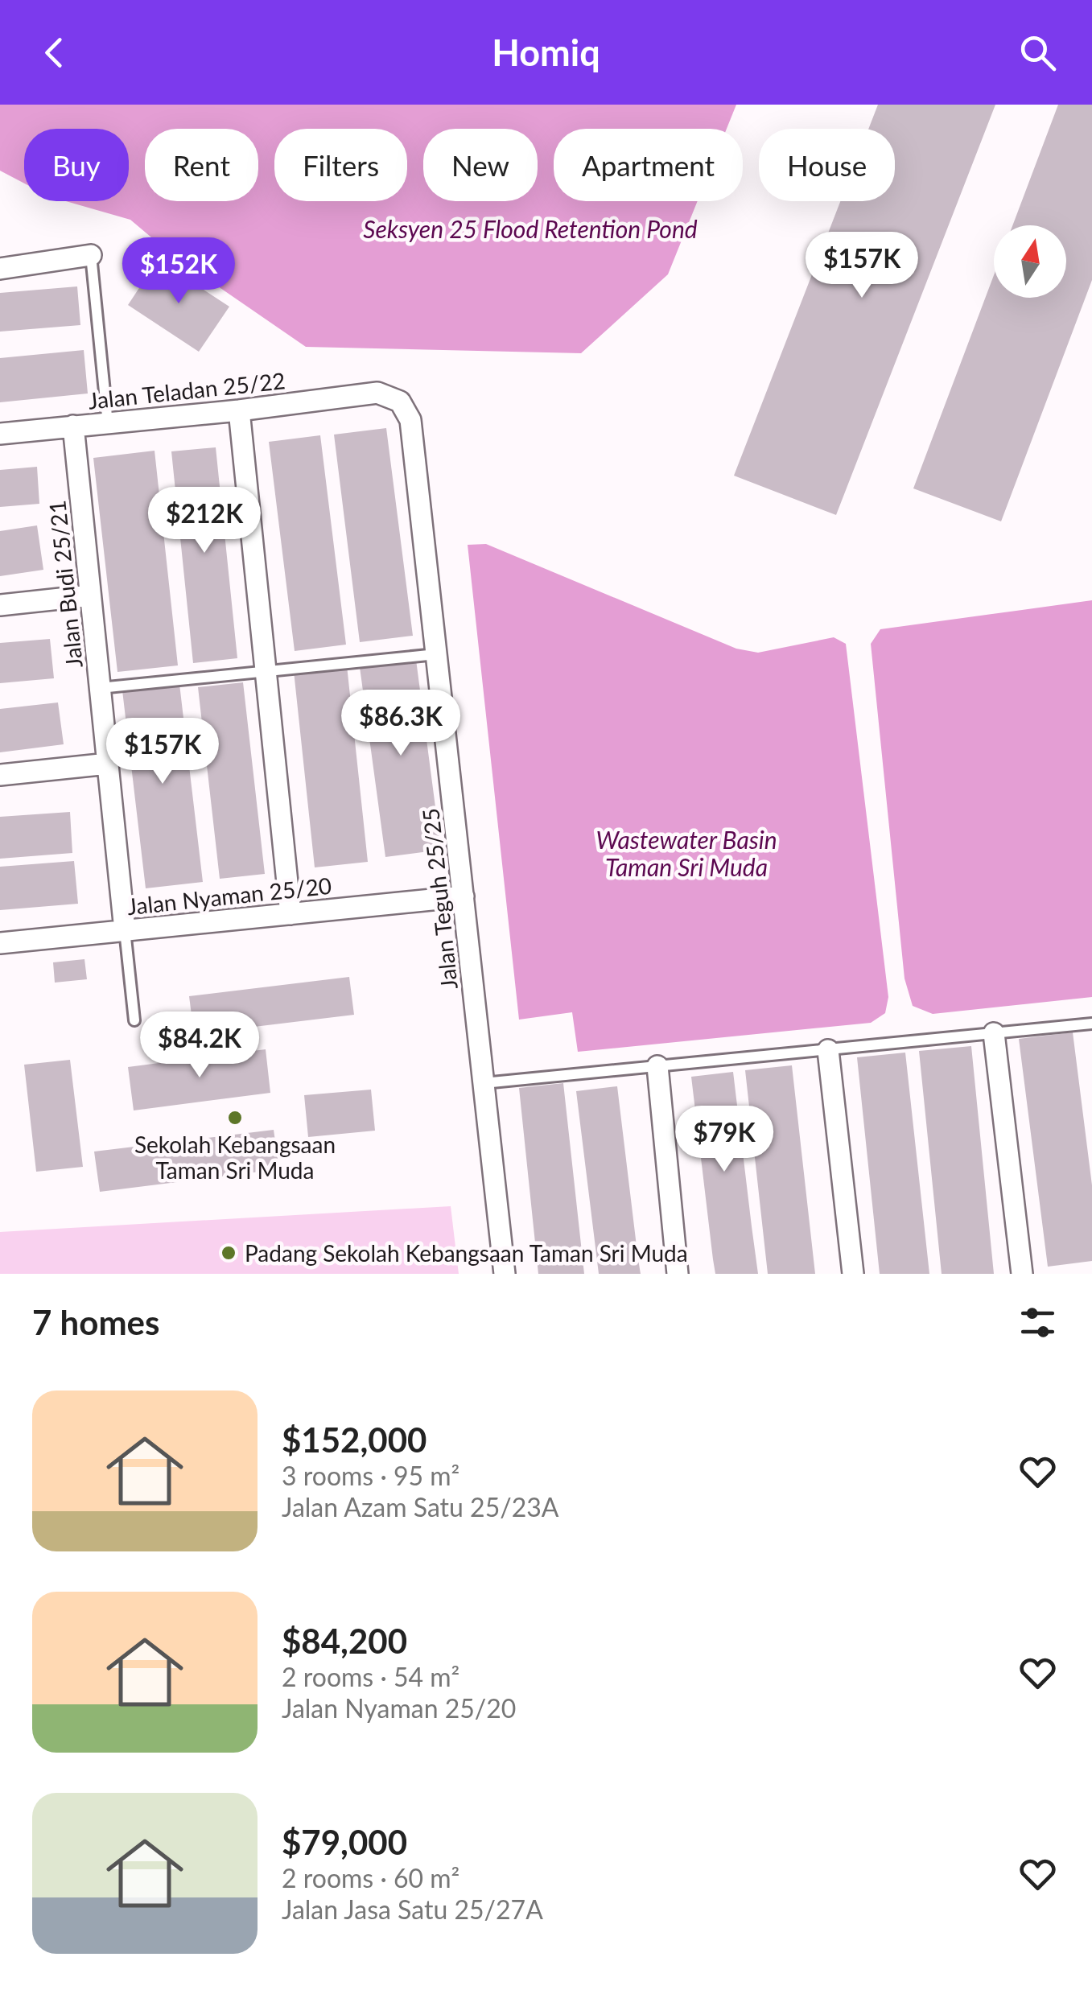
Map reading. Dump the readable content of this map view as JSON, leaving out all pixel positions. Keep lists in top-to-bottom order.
{
  "streets": {
    "street": [
      "Jalan Teladan 25/22",
      "Jalan Budi 25/21",
      "Jalan Nyaman 25/20",
      "Jalan Teguh 25/25"
    ]
  },
  "crossings": [
    ["Jalan Teladan 25/22", "Jalan Budi 25/21"],
    ["Jalan Teladan 25/22", "Jalan Teguh 25/25"],
    ["Jalan Budi 25/21", "Jalan Nyaman 25/20"],
    ["Jalan Nyaman 25/20", "Jalan Teguh 25/25"]
  ],
  "water": ["Seksyen 25 Flood Retention Pond", "Wastewater Basin Taman Sri Muda"],
  "places": ["Sekolah Kebangsaan Taman Sri Muda", "Padang Sekolah Kebangsaan Taman Sri Muda"],
  "north": "top",
  "page": {
    "header": "Homiq",
    "chip": [
      "Buy",
      "Rent",
      "Filters",
      "New",
      "Apartment",
      "House"
    ],
    "price": [
      "$157K",
      "$152K",
      "$212K",
      "$86.3K",
      "$157K",
      "$84.2K",
      "$79K"
    ],
    "heading": "7 homes",
    "list": [
      {
        "name": "$152,000",
        "note": "3 rooms · 95 m² · Jalan Azam Satu 25/23A"
      },
      {
        "name": "$84,200",
        "note": "2 rooms · 54 m² · Jalan Nyaman 25/20"
      },
      {
        "name": "$79,000",
        "note": "2 rooms · 60 m² · Jalan Jasa Satu 25/27A"
      }
    ]
  }
}
